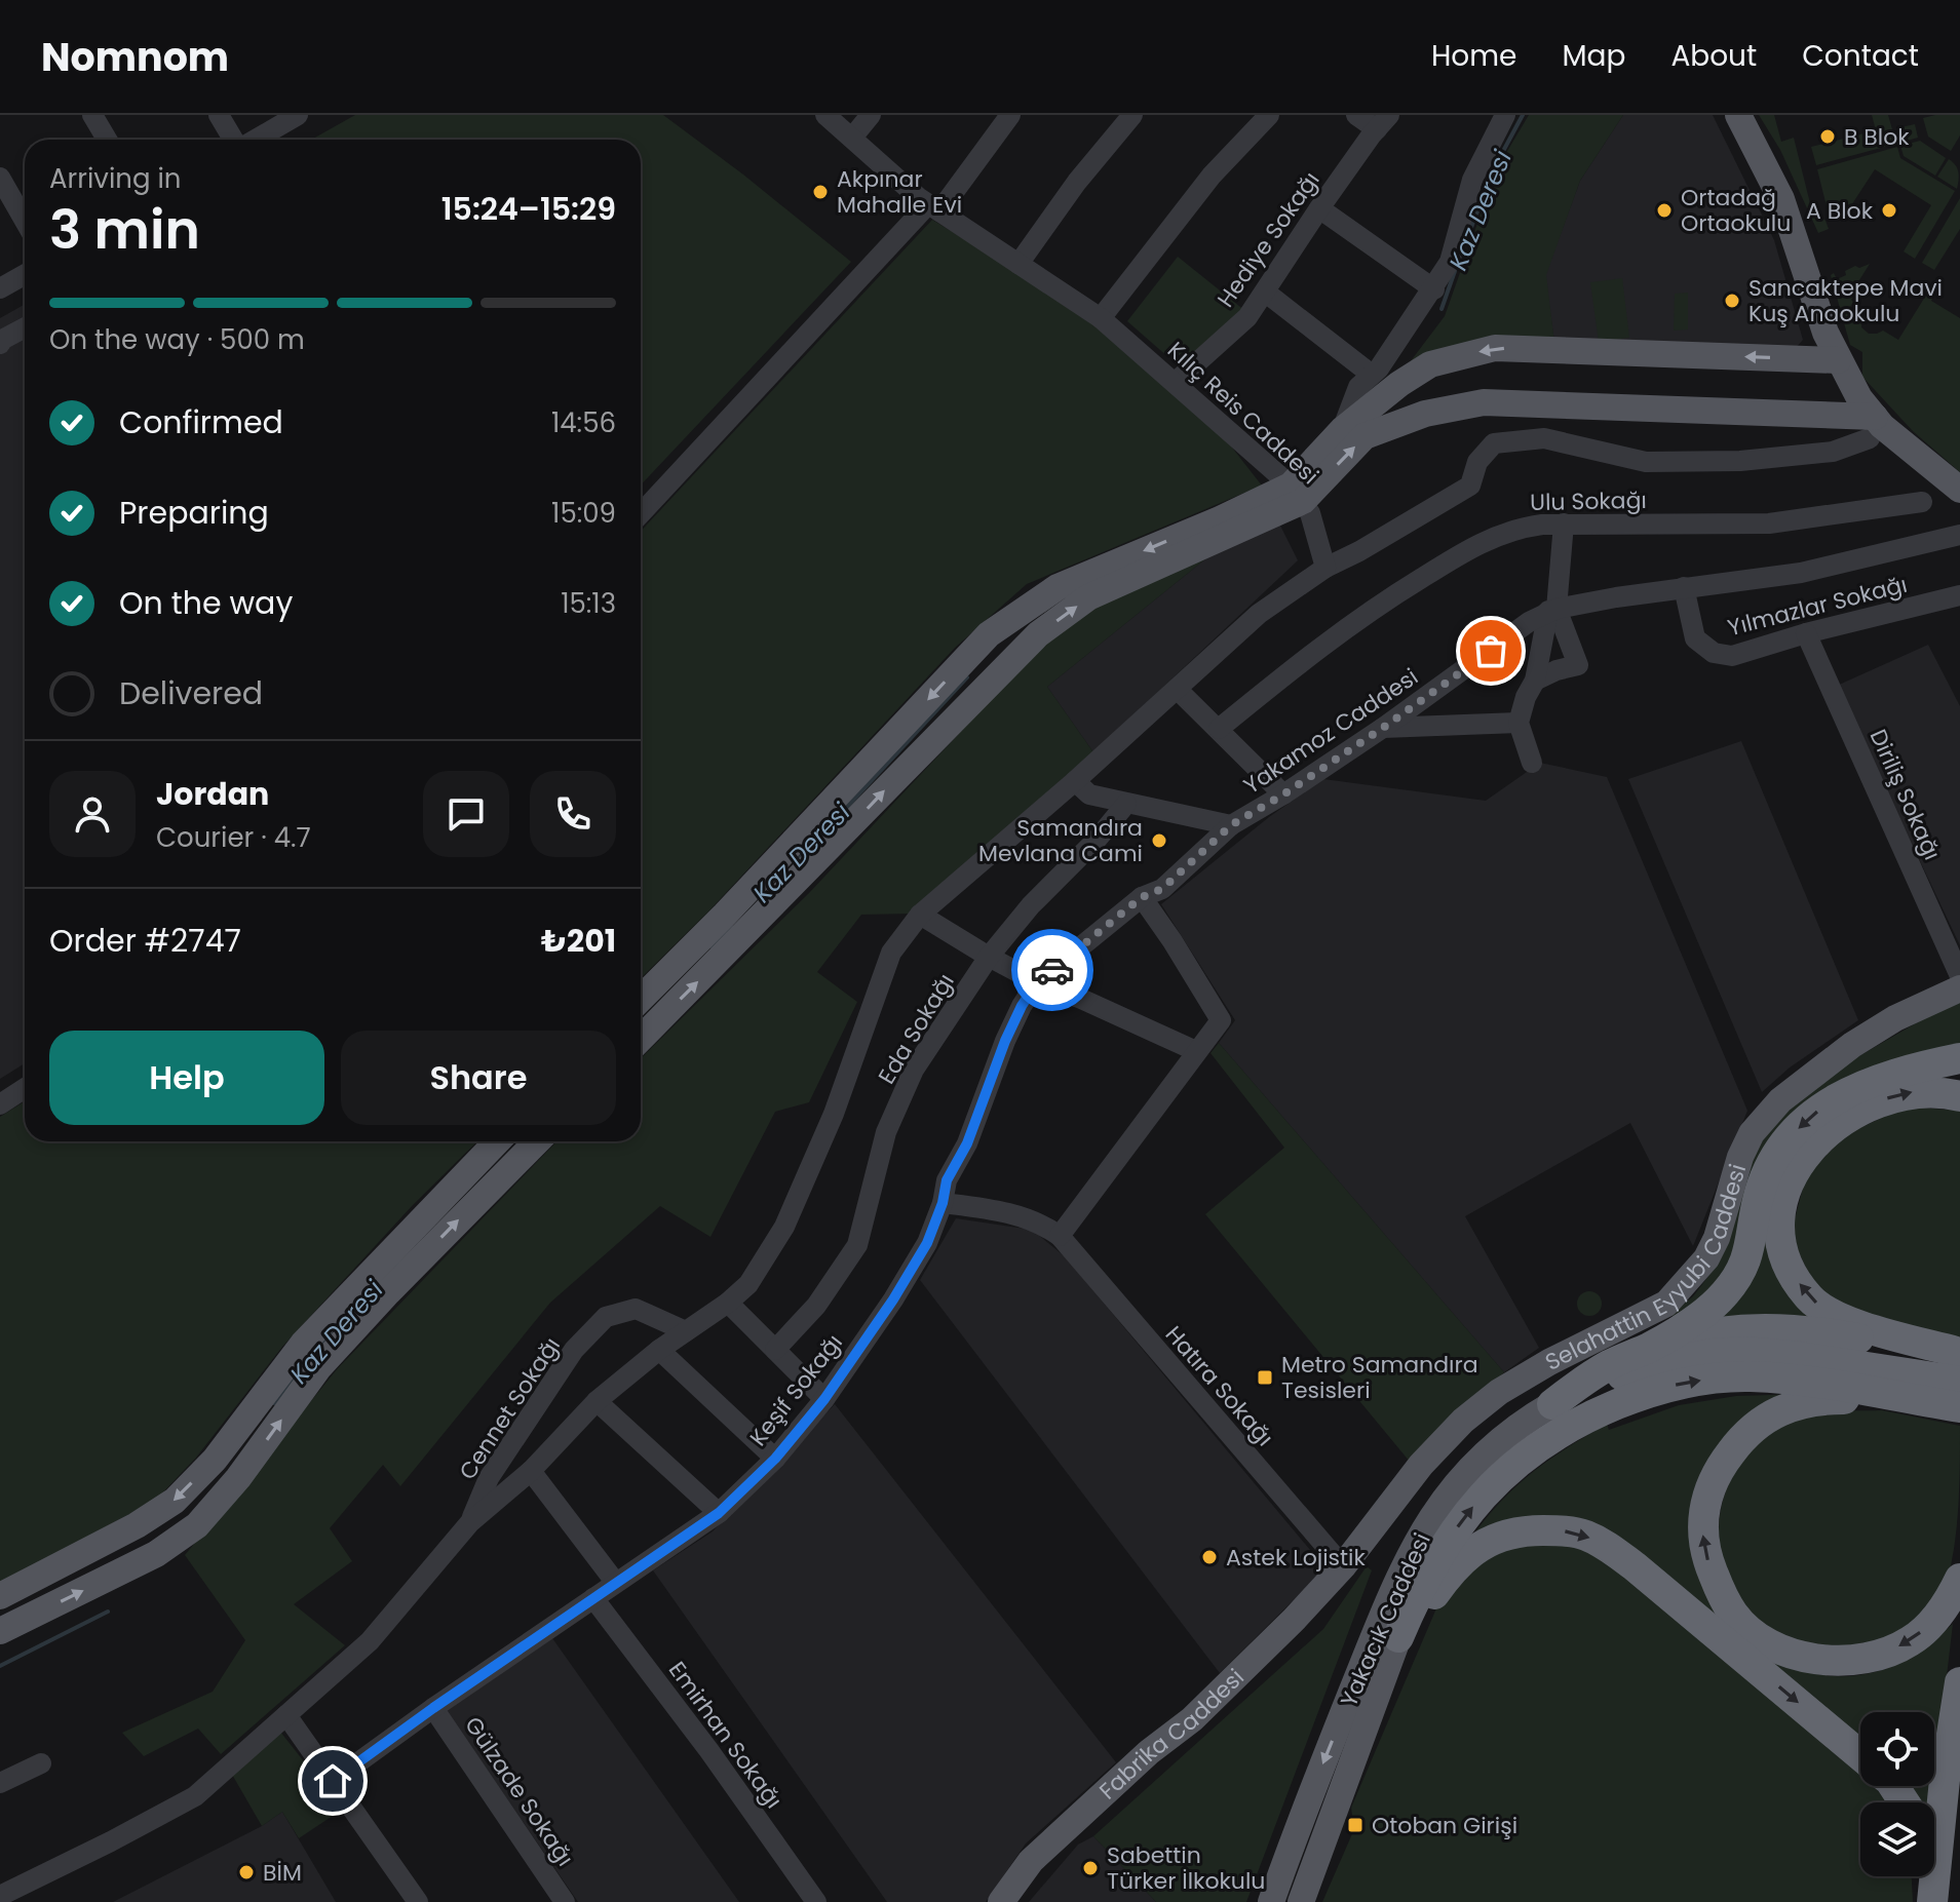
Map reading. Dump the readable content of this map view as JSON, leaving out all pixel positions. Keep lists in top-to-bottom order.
{
  "streets": {
    "highway": ["Yakacık Caddesi"],
    "main road": ["Selahattin Eyyubi Caddesi", "Fabrika Caddesi"],
    "street": [
      "Hediye Sokağı",
      "Kılıç Reis Caddesi",
      "Ulu Sokağı",
      "Yılmazlar Sokağı",
      "Yakamoz Caddesi",
      "Diriliş Sokağı",
      "Eda Sokağı",
      "Hatıra Sokağı",
      "Keşif Sokağı",
      "Cennet Sokağı",
      "Emirhan Sokağı",
      "Gülzade Sokağı"
    ]
  },
  "crossings": [
    ["Hediye Sokağı", "Kılıç Reis Caddesi"],
    ["Yılmazlar Sokağı", "Yakamoz Caddesi"],
    ["Yılmazlar Sokağı", "Diriliş Sokağı"],
    ["Yakamoz Caddesi", "Keşif Sokağı"],
    ["Selahattin Eyyubi Caddesi", "Hatıra Sokağı"],
    ["Selahattin Eyyubi Caddesi", "Fabrika Caddesi"],
    ["Hatıra Sokağı", "Fabrika Caddesi"],
    ["Keşif Sokağı", "Emirhan Sokağı"],
    ["Keşif Sokağı", "Gülzade Sokağı"]
  ],
  "water": ["Kaz Deresi"],
  "places": {
    "other": [
      "B Blok",
      "Akpınar Mahalle Evi",
      "Ortadağ Ortaokulu",
      "A Blok",
      "Sancaktepe Mavi Kuş Anaokulu",
      "Samandıra Mevlana Cami",
      "Astek Lojistik",
      "Sabettin Türker İlkokulu",
      "BİM"
    ],
    "transit": ["Metro Samandıra Tesisleri", "Otoban Girişi"]
  },
  "page": {
    "header": "Nomnom",
    "nav": [
      "Home",
      "Map",
      "About",
      "Contact"
    ],
    "heading": ["3 min", "Arriving in", "15:24–15:29"],
    "panel": [
      "Jordan",
      "Courier · 4.7",
      "Order #2747",
      "₺201"
    ],
    "bar": "On the way · 500 m",
    "list": [
      ["Confirmed", "14:56"],
      ["Preparing", "15:09"],
      ["On the way", "15:13"],
      "Delivered"
    ],
    "buttons": ["Help", "Share"]
  }
}
